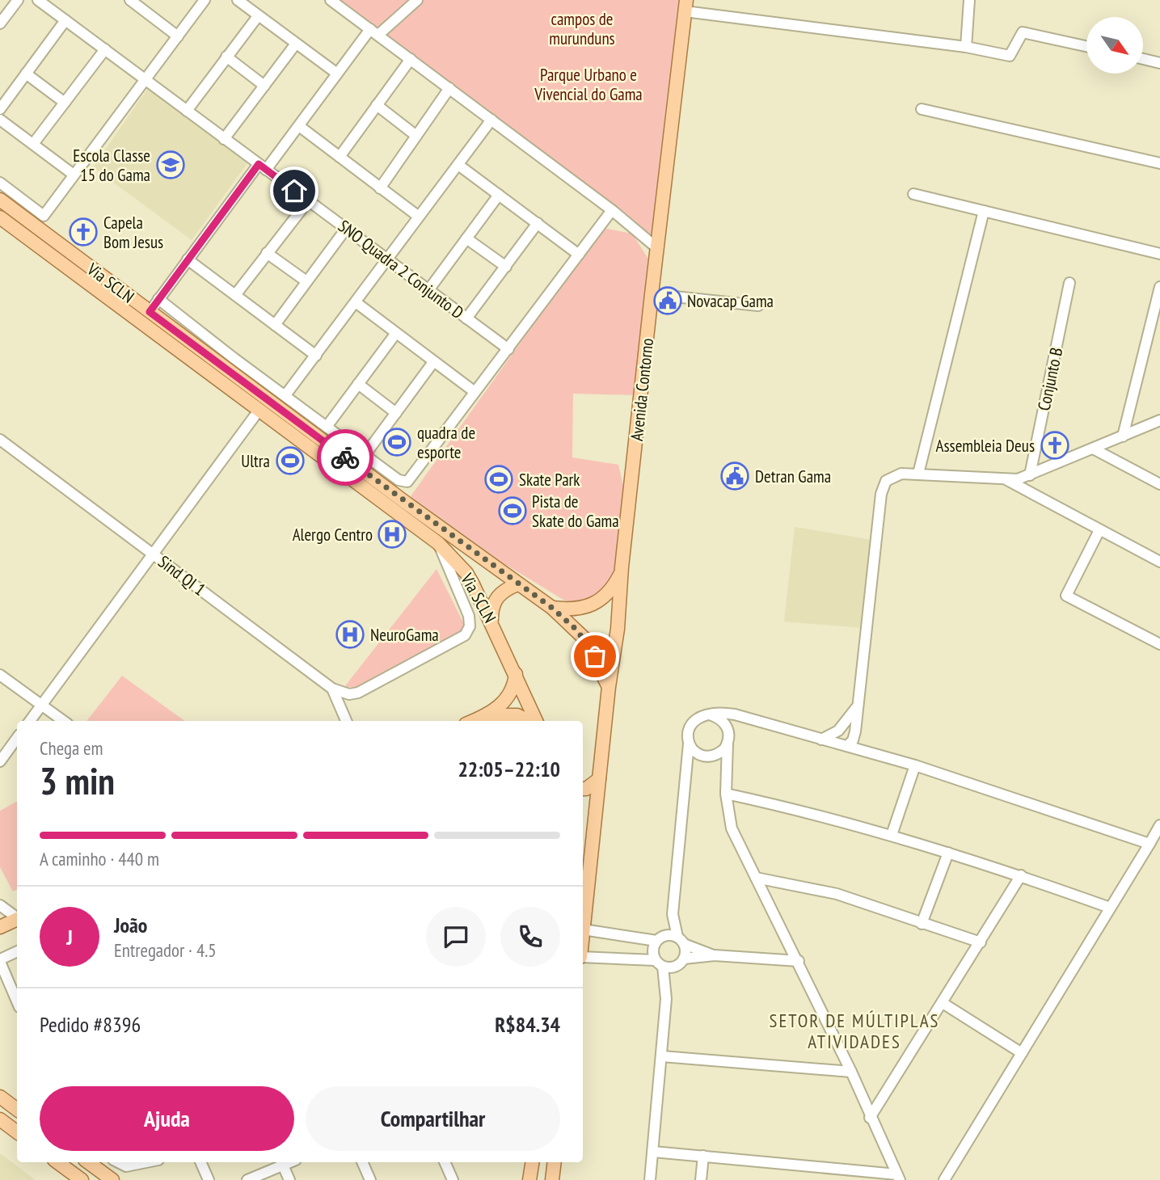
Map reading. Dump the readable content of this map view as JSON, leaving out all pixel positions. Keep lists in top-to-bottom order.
{
  "streets": {
    "main road": ["Via SCLN", "Avenida Contorno"],
    "street": ["SNO Quadra 2 Conjunto D", "Conjunto B", "Sind QI 1"]
  },
  "crossings": [
    ["Via SCLN", "Avenida Contorno"]
  ],
  "districts": ["SETOR DE MÚLTIPLAS ATIVIDADES"],
  "parks": ["campos de murunduns", "Parque Urbano e Vivencial do Gama"],
  "places": {
    "school or university": ["Escola Classe 15 do Gama"],
    "church": ["Capela Bom Jesus", "Assembleia Deus"],
    "public building": ["Novacap Gama", "Detran Gama"],
    "sports": [
      "quadra de esporte",
      "Ultra",
      "Skate Park",
      "Pista de Skate do Gama"
    ],
    "hospital": ["Alergo Centro", "NeuroGama"]
  },
  "north": "bottom right",
  "page": {
    "heading": ["3 min", "Chega em", "22:05–22:10"],
    "panel": [
      "João",
      "Entregador · 4.5",
      "Pedido #8396",
      "R$84.34"
    ],
    "bar": "A caminho · 440 m",
    "round": "J",
    "buttons": ["Ajuda", "Compartilhar"]
  }
}
